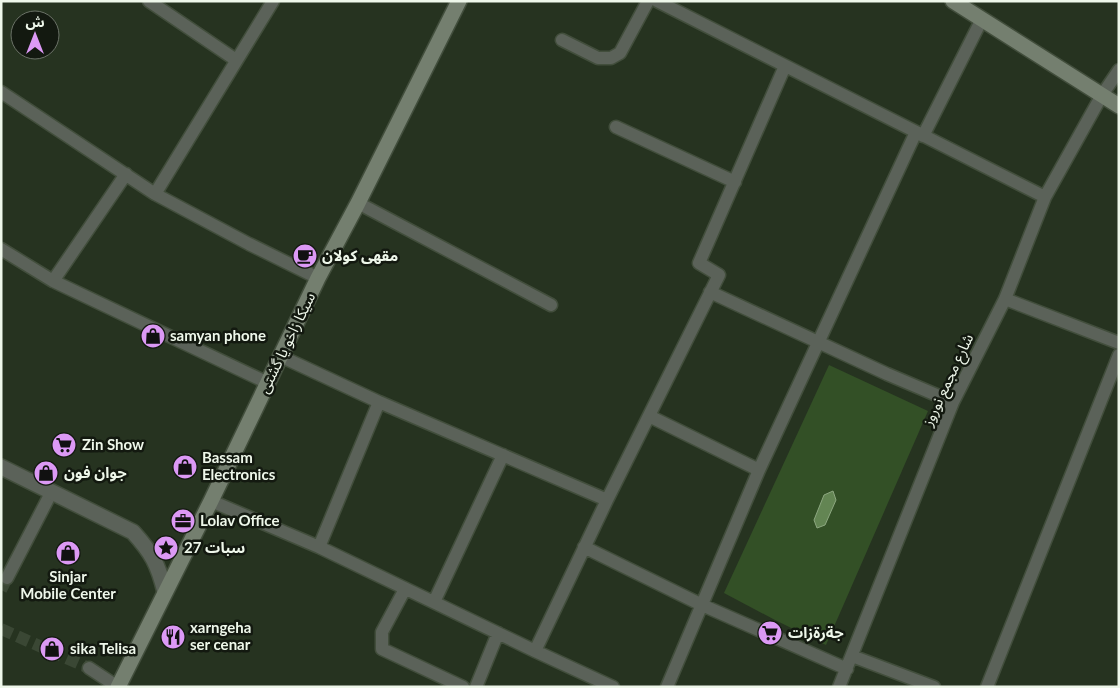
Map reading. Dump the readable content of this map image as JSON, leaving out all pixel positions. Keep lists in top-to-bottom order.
{
  "streets": {
    "main road": ["سیکا زاخو یا گشتى"],
    "street": ["شارع مجمع نوروز"]
  },
  "places": {
    "cafe": ["مقهى كولان"],
    "shop": [
      "samyan phone",
      "Bassam Electronics",
      "جوان فون",
      "Sinjar Mobile Center",
      "sika Telisa"
    ],
    "supermarket": ["Zin Show", "جةرةزات"],
    "office": ["Lolav Office"],
    "place": ["27 سبات"],
    "restaurant": ["xarngeha ser cenar"]
  },
  "north": "top"
}
